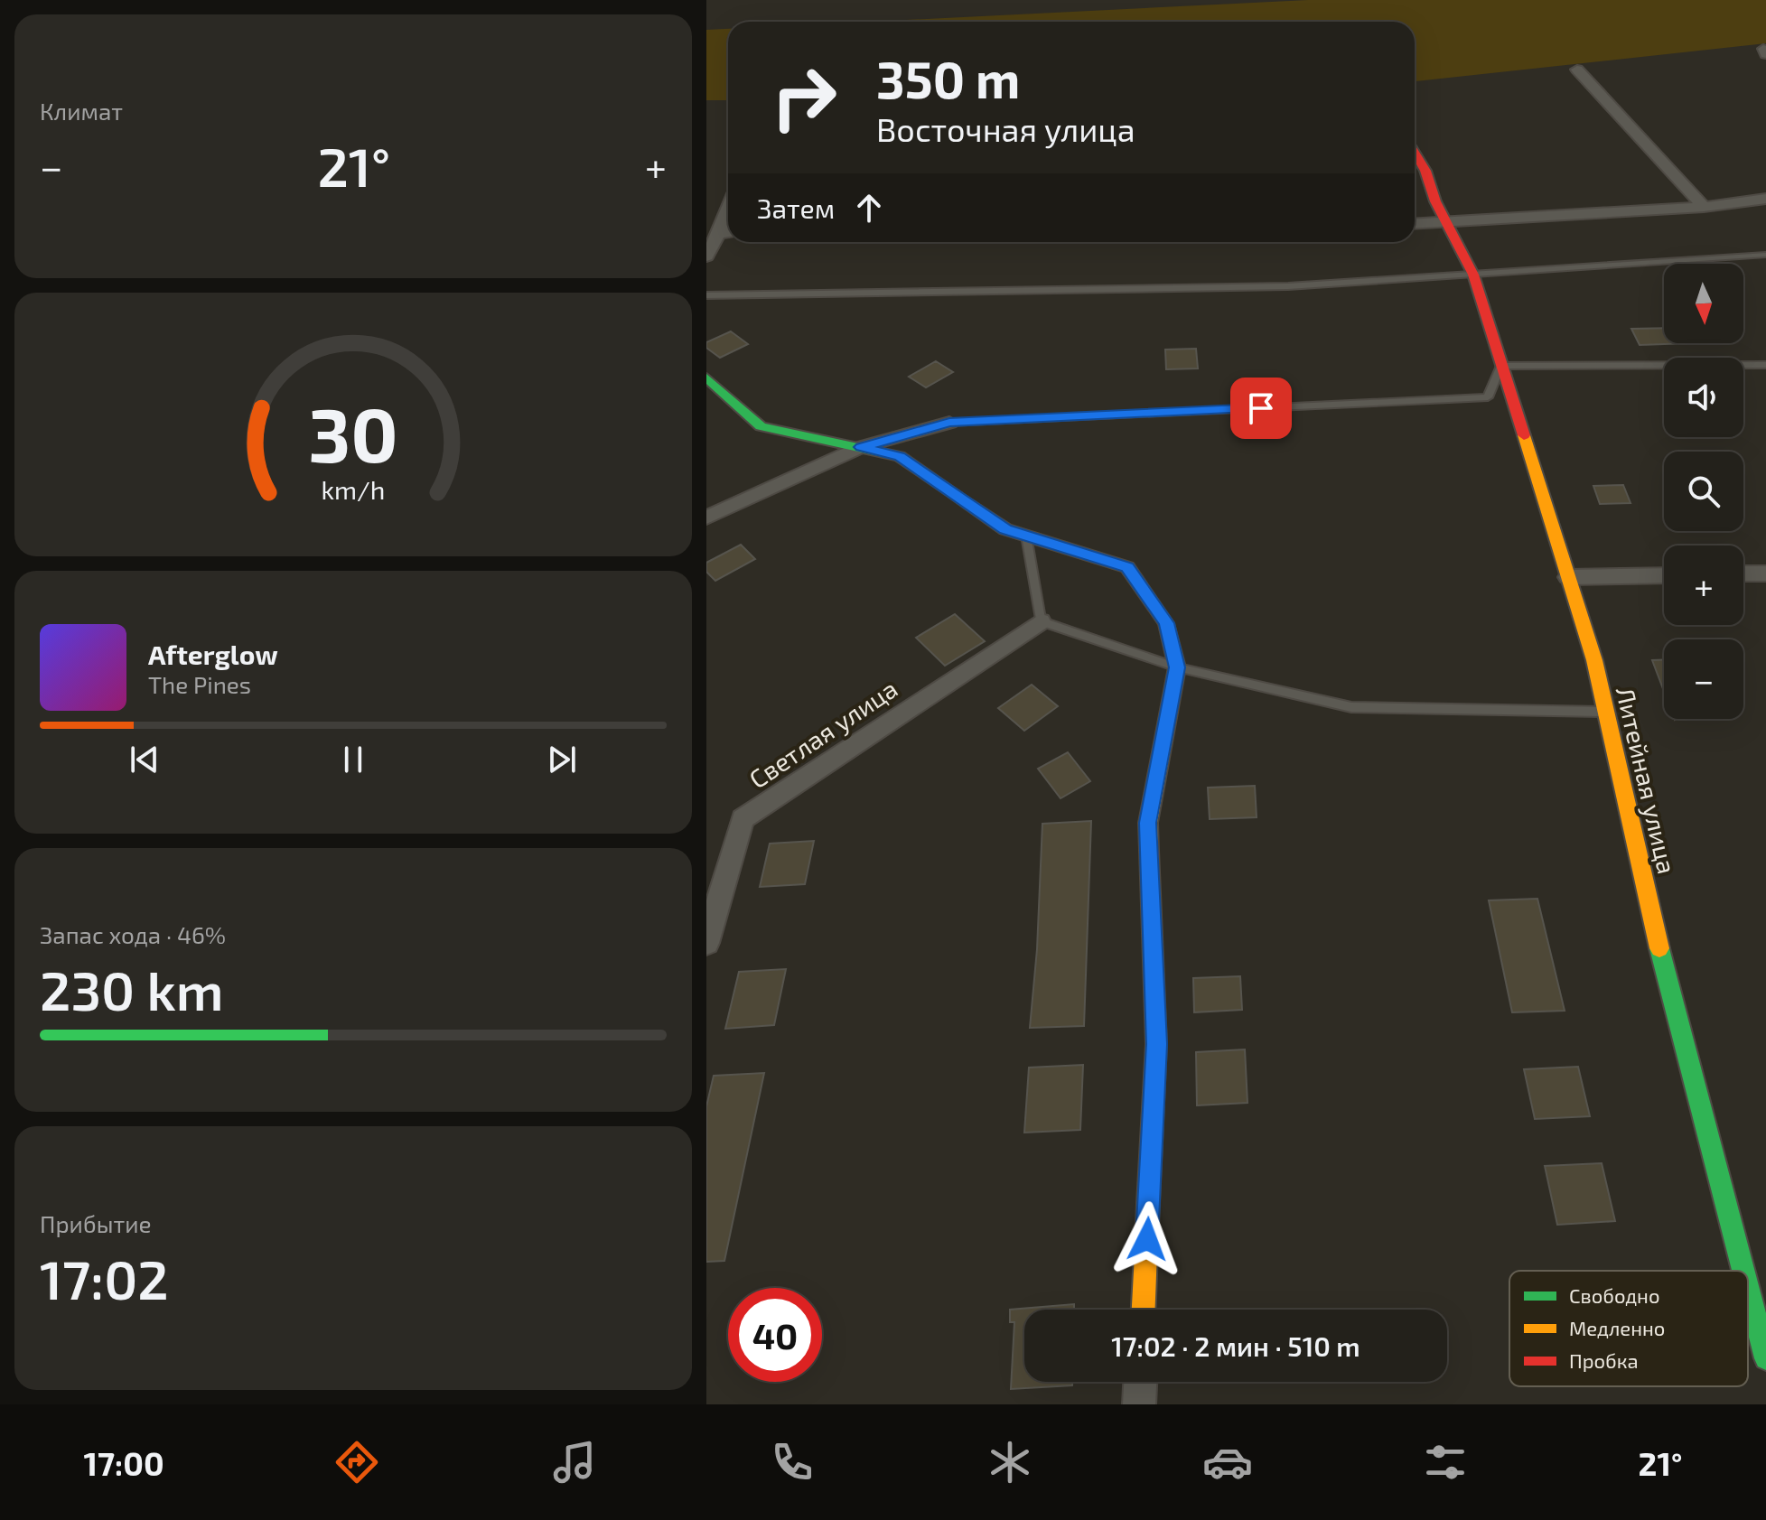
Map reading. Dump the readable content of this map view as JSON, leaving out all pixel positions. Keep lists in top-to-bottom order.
{
  "streets": {
    "street": ["Светлая улица", "Литейная улица"]
  },
  "legend": ["Свободно", "Медленно", "Пробка"],
  "north": "bottom",
  "page": {
    "tile": [
      "Климат",
      ["Запас хода · 46%", "230 km"],
      ["Прибытие", "17:02"]
    ],
    "turn": ["350 m", "Восточная улица"],
    "heat": ["−", "21°", "+"],
    "then": "Затем",
    "map_buttons": ["+", "−"],
    "song": ["Afterglow", "The Pines"],
    "limit": "40",
    "trip": "17:02 · 2 мин · 510 m",
    "tabs": ["17:00", "21°"],
    "gauge": ["30", "km/h"]
  }
}
